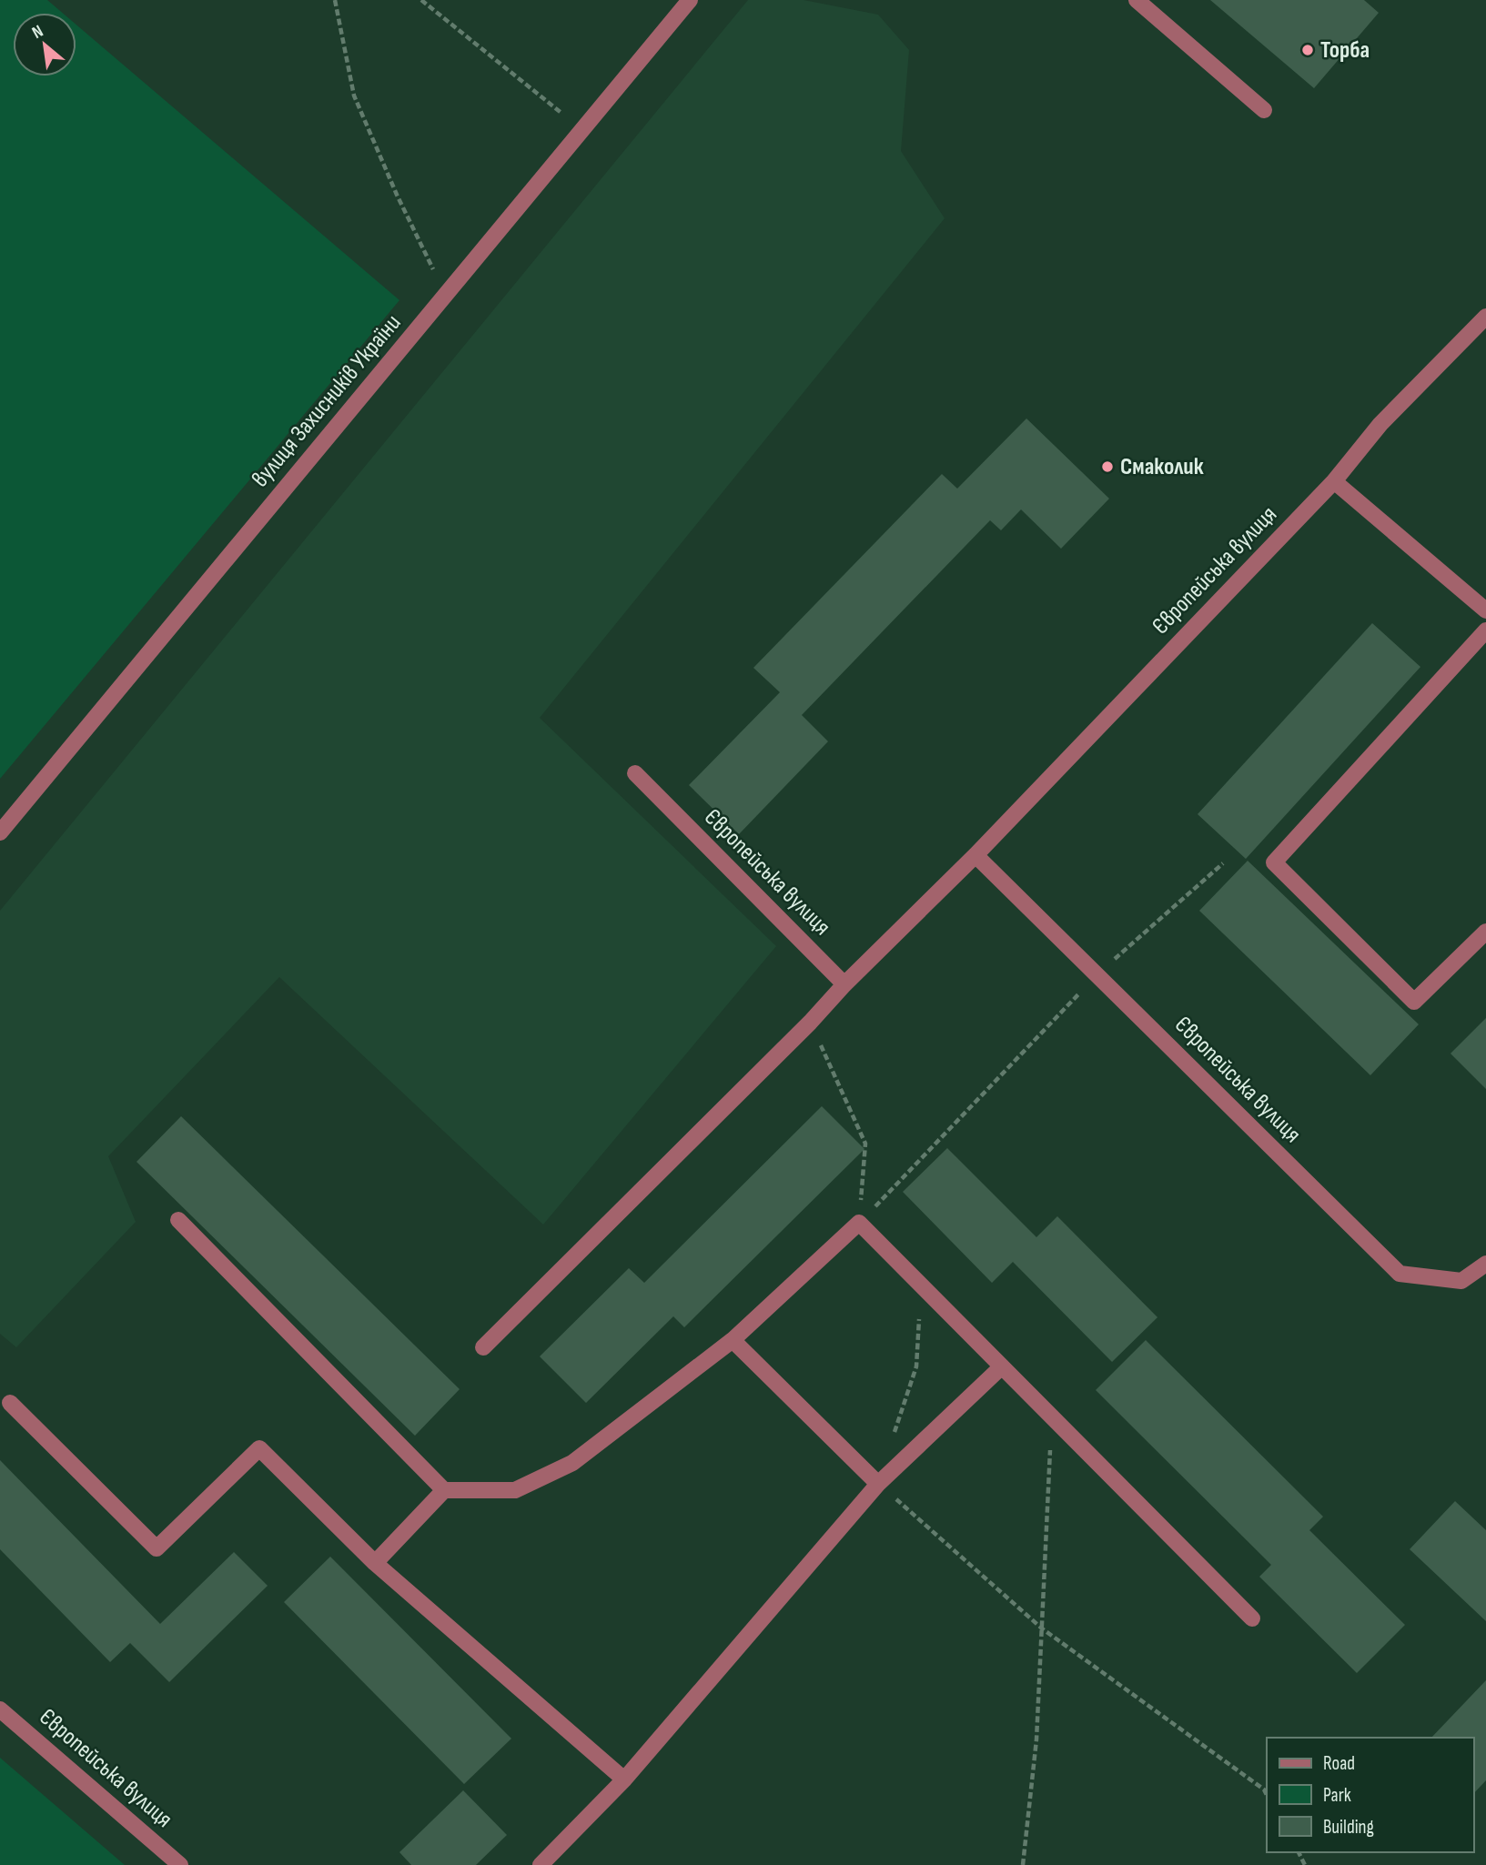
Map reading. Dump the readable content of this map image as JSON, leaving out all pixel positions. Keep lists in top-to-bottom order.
{
  "streets": {
    "street": ["вулиця Захисників України", "Європейська вулиця"]
  },
  "places": ["Торба", "Смаколик"],
  "legend": ["Road", "Park", "Building"],
  "north": "top left"
}
